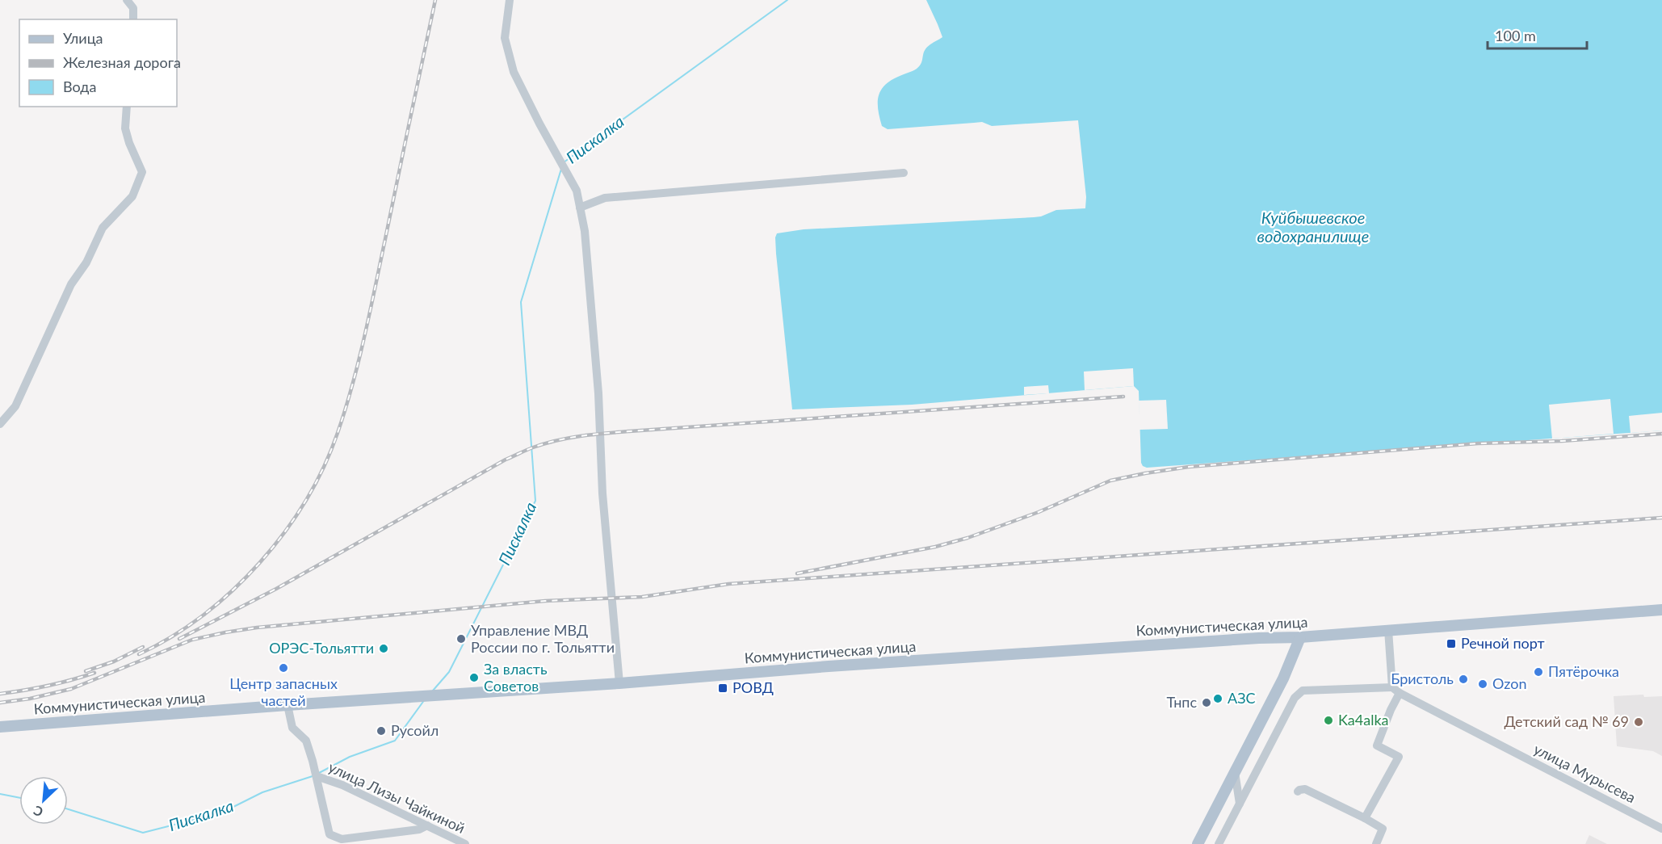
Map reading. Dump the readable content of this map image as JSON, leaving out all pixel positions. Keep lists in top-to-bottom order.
{
  "streets": {
    "main road": ["Коммунистическая улица"],
    "street": ["улица Мурысева", "улица Лизы Чайкиной"]
  },
  "water": ["Пискалка", "Куйбышевское водохранилище"],
  "places": {
    "other": [
      "Управление МВД России по г. Тольятти",
      "ОРЭС-Тольятти",
      "Центр запасных частей",
      "Пятёрочка",
      "За власть Советов",
      "Бристоль",
      "Ozon",
      "АЗС",
      "Тнпс",
      "Ka4alka",
      "Детский сад № 69",
      "Русойл"
    ],
    "transit": ["Речной порт", "РОВД"]
  },
  "legend": ["Улица", "Железная дорога", "Вода"],
  "scale_bar": "100 m",
  "north": "bottom left"
}
